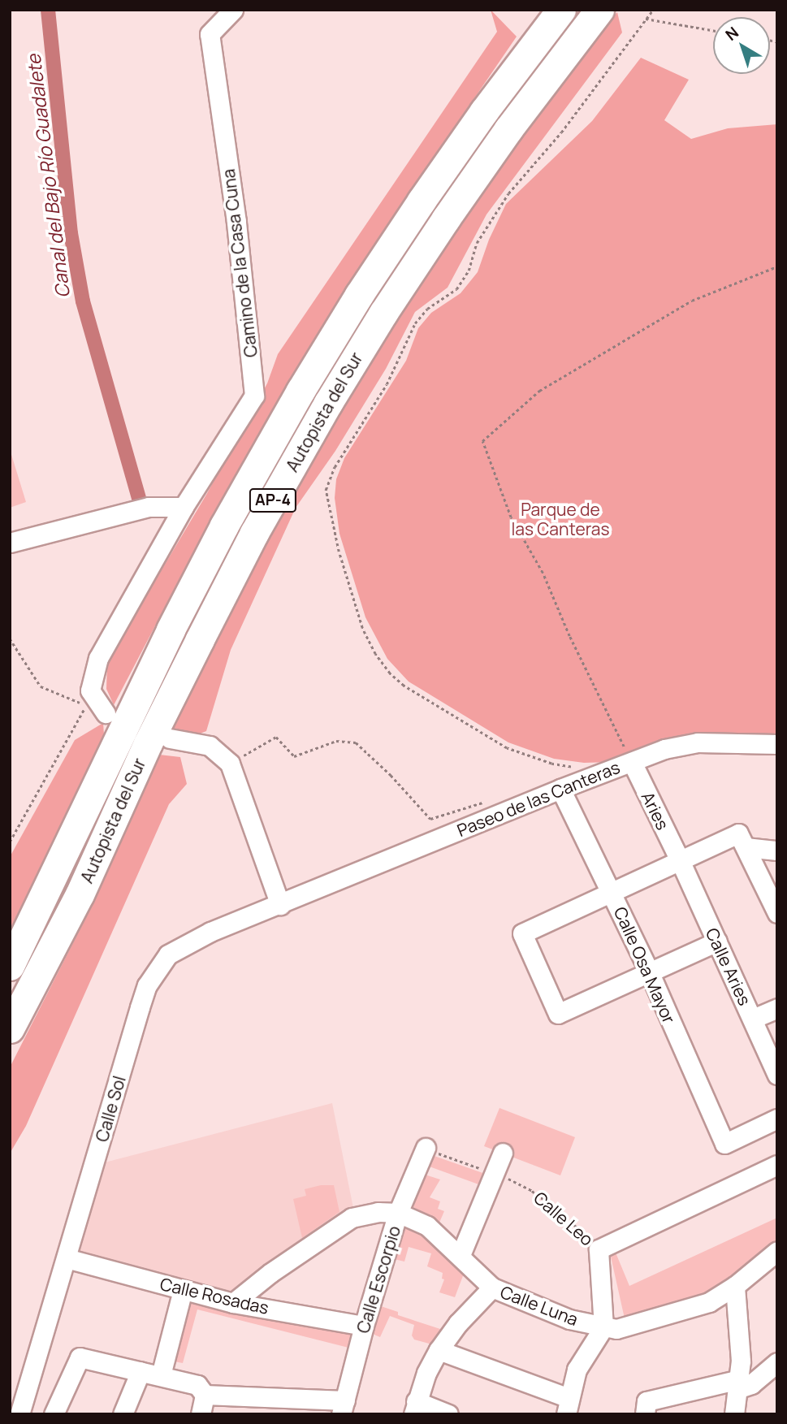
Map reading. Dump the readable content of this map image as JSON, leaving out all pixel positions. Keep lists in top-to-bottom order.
{
  "streets": {
    "highway": ["Autopista del Sur", "AP-4"],
    "street": [
      "Camino de la Casa Cuna",
      "Paseo de las Canteras",
      "Aries",
      "Calle Osa Mayor",
      "Calle Aries",
      "Calle Sol",
      "Calle Leo",
      "Calle Escorpio",
      "Calle Rosadas",
      "Calle Luna"
    ]
  },
  "crossings": [
    ["Paseo de las Canteras", "Aries"],
    ["Paseo de las Canteras", "Calle Osa Mayor"],
    ["Paseo de las Canteras", "Calle Sol"],
    ["Aries", "Calle Aries"],
    ["Calle Sol", "Calle Rosadas"],
    ["Calle Leo", "Calle Escorpio"],
    ["Calle Leo", "Calle Luna"],
    ["Calle Escorpio", "Calle Rosadas"],
    ["Calle Escorpio", "Calle Luna"],
    ["Calle Rosadas", "Calle Luna"]
  ],
  "water": ["Canal del Bajo Río Guadalete"],
  "parks": ["Parque de las Canteras"],
  "north": "top left"
}
